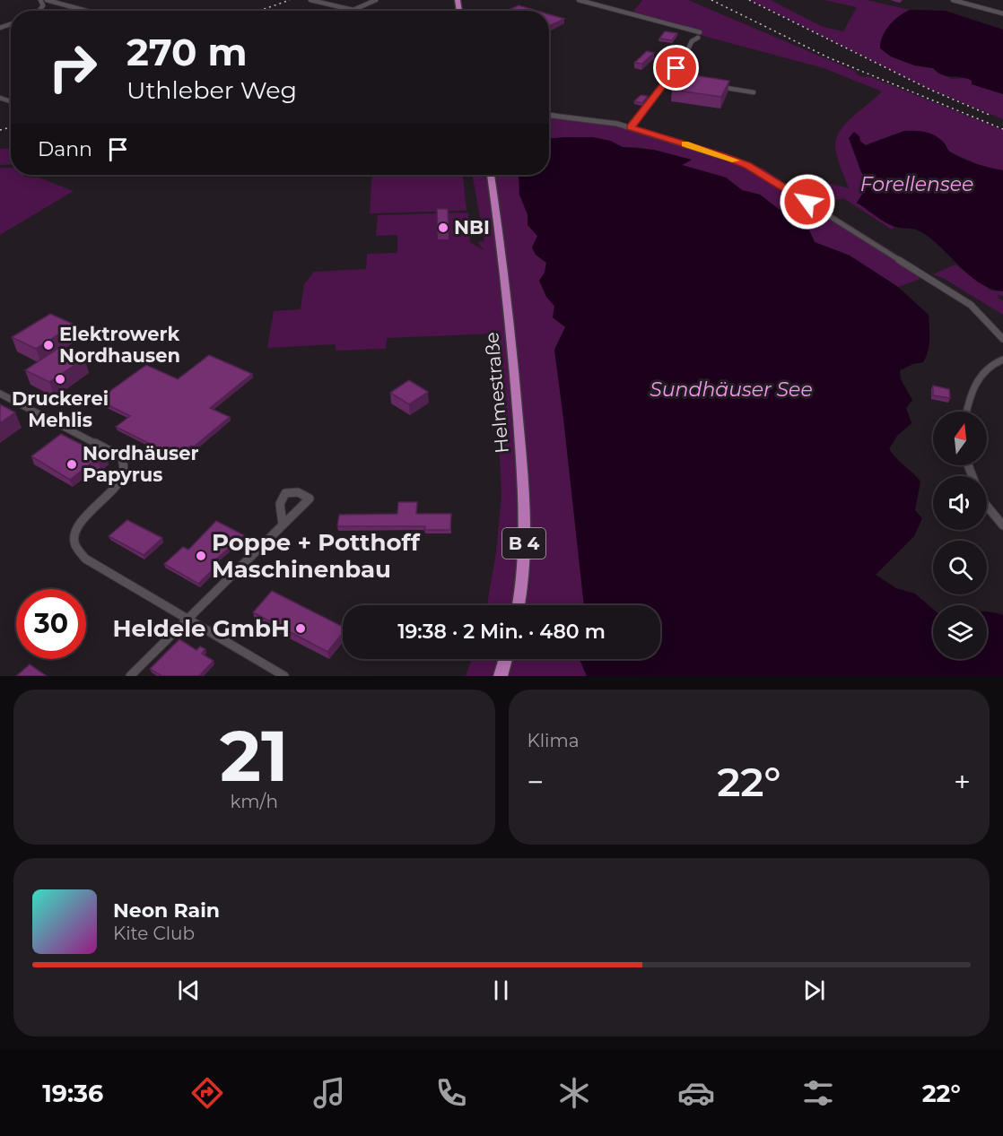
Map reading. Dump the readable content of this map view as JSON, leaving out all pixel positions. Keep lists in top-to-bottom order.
{
  "streets": {
    "main road": ["Helmestraße", "B 4"]
  },
  "water": ["Forellensee", "Sundhäuser See"],
  "places": [
    "NBI",
    "Elektrowerk Nordhausen",
    "Druckerei Mehlis",
    "Nordhäuser Papyrus",
    "Poppe + Potthoff Maschinenbau",
    "Heldele GmbH"
  ],
  "north": "top",
  "page": {
    "turn": ["270 m", "Uthleber Weg"],
    "then": "Dann",
    "limit": "30",
    "trip": "19:38 · 2 Min. · 480 m",
    "tile": [
      ["21", "km/h"],
      "Klima"
    ],
    "heat": ["−", "22°", "+"],
    "song": ["Neon Rain", "Kite Club"],
    "tabs": ["19:36", "22°"]
  }
}
